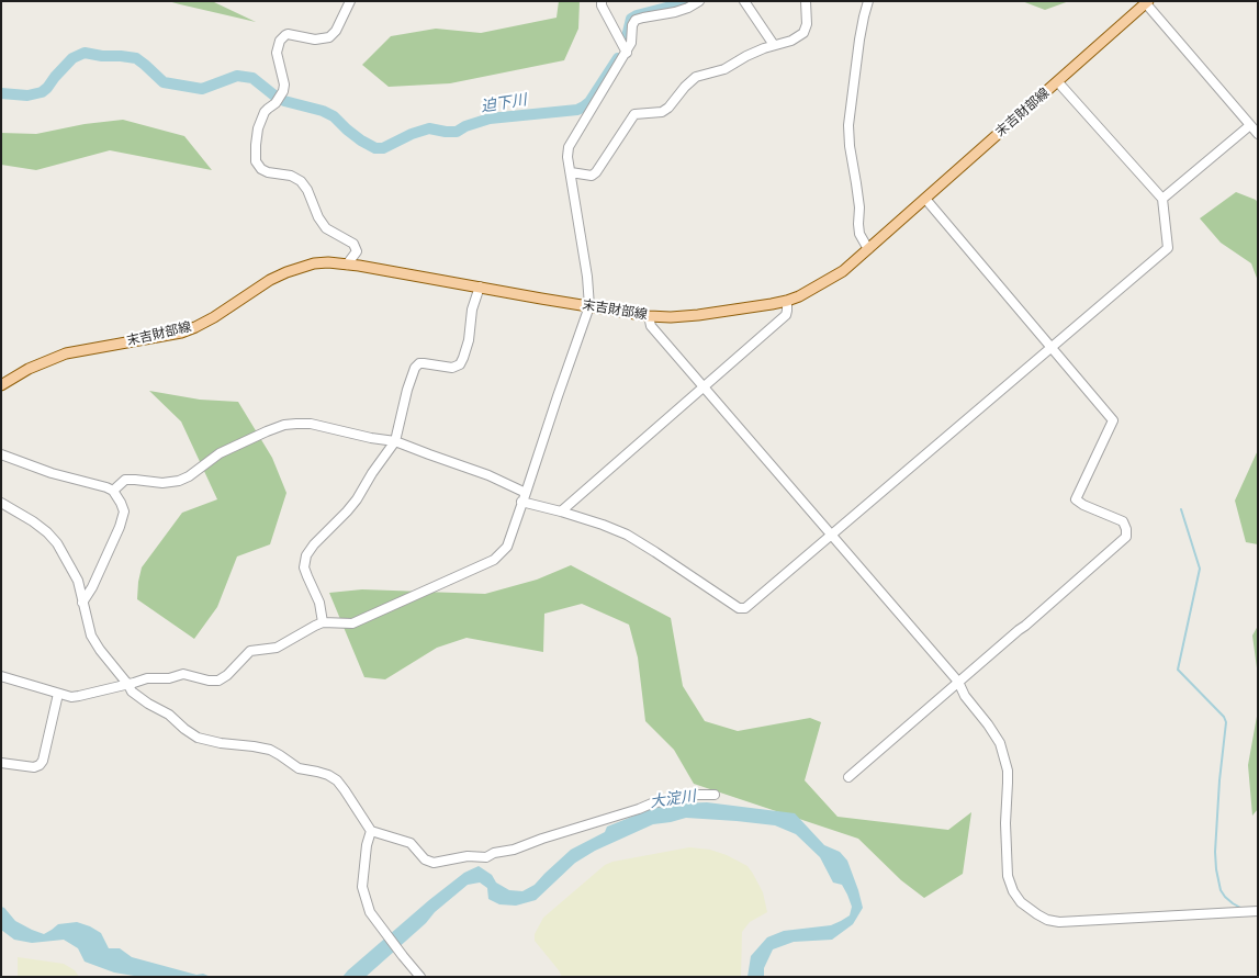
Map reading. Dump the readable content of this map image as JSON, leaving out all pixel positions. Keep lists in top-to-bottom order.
{
  "streets": {
    "main road": ["末吉財部線"]
  },
  "water": ["迫下川", "大淀川"]
}
